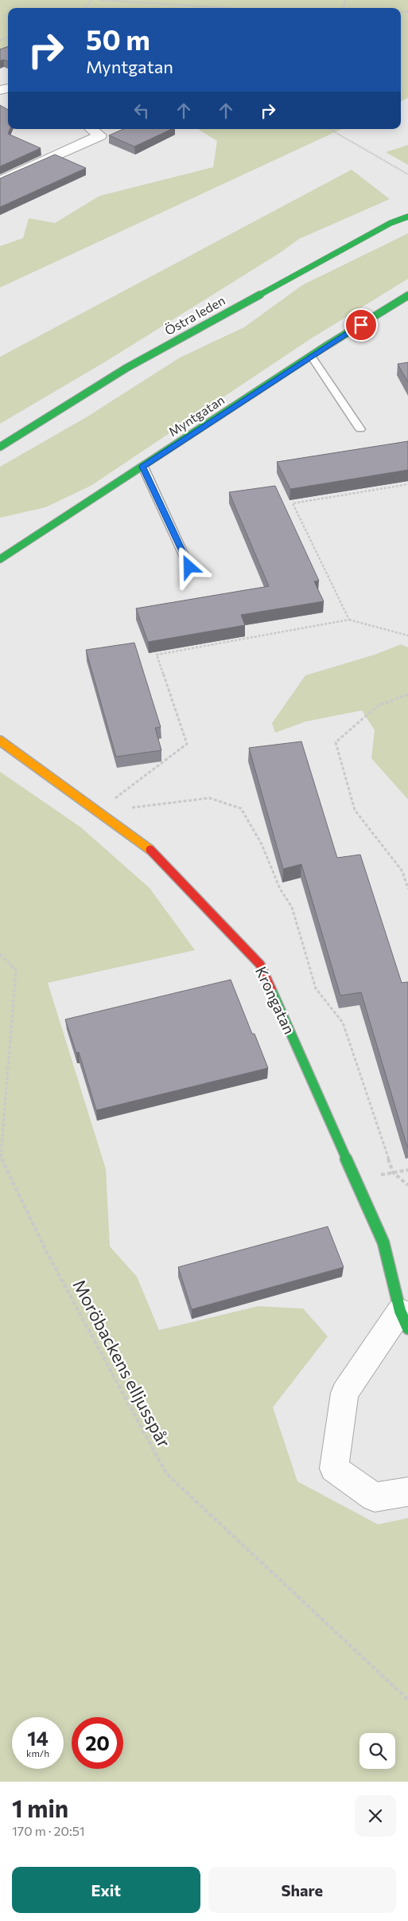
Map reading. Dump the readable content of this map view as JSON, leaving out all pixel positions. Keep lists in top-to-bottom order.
{
  "streets": {
    "street": ["Östra leden", "Myntgatan", "Krongatan"],
    "path": ["Moröbackens elljusspår"]
  },
  "page": {
    "turn": ["50 m", "Myntgatan"],
    "speed": "14 km/h",
    "limit": "20",
    "heading": ["1 min", "170 m · 20:51"],
    "buttons": ["Exit", "Share"]
  }
}
